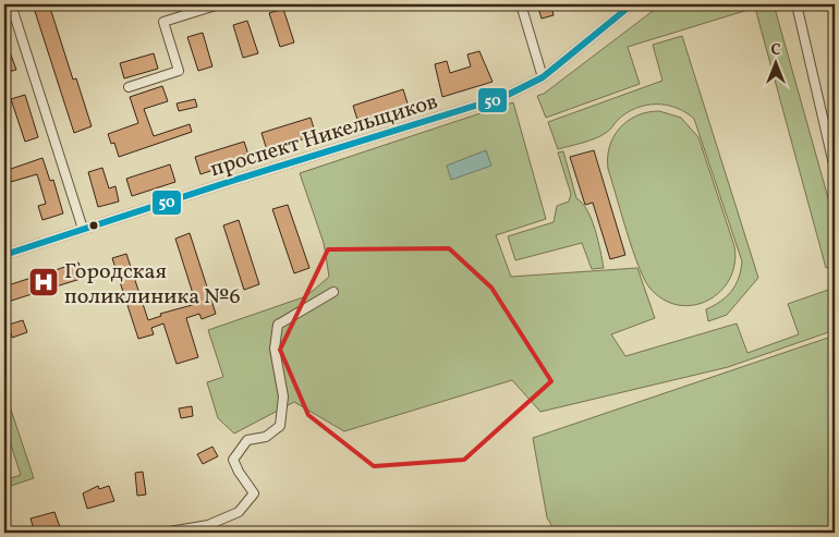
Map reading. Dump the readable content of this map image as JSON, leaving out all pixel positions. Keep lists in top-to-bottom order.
{
  "streets": {
    "street": ["проспект Никельщиков"]
  },
  "places": {
    "hospital": ["Городская поликлиника №6"]
  },
  "lines": ["transit line 50"],
  "north": "top"
}
